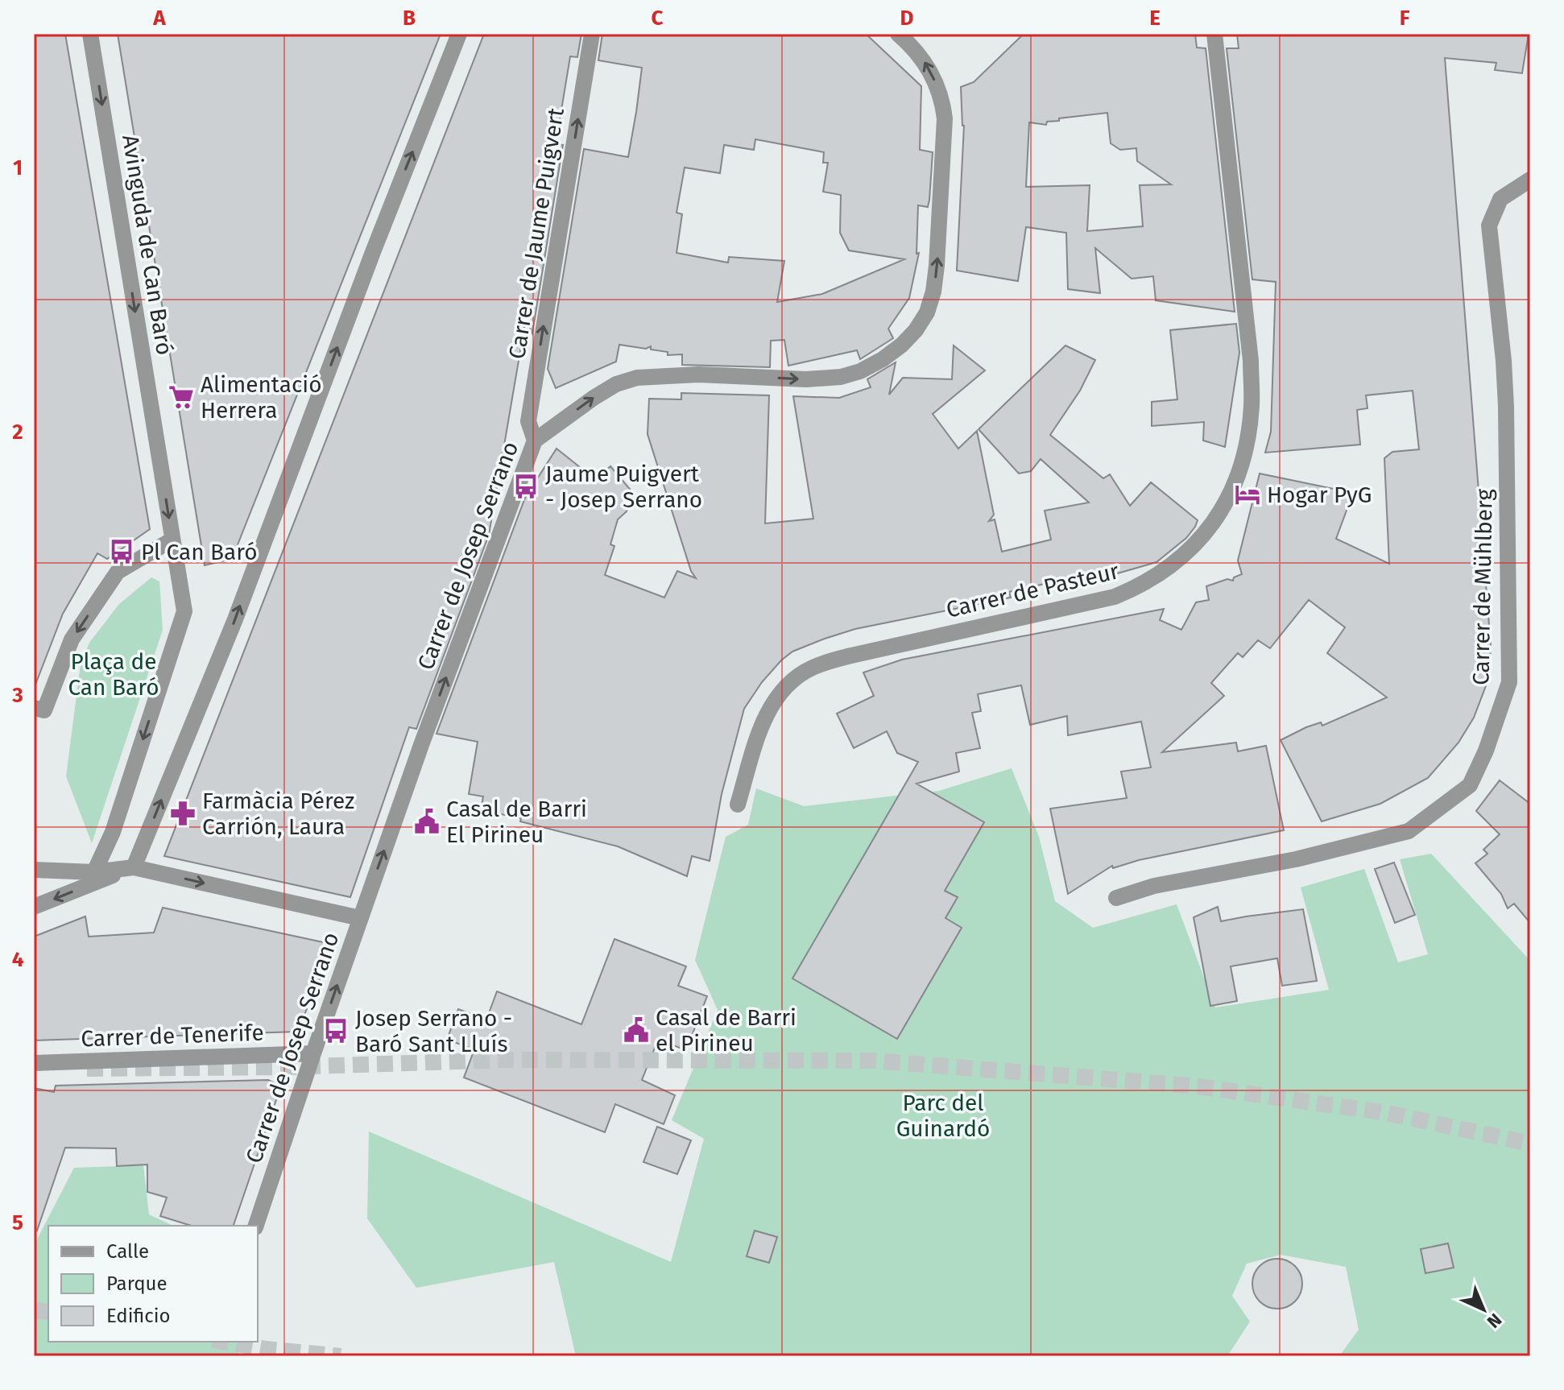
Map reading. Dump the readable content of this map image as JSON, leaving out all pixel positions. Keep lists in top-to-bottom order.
{
  "streets": {
    "street": [
      "Carrer de Jaume Puigvert",
      "Avinguda de Can Baró",
      "Carrer de Josep Serrano",
      "Carrer de Mühlberg",
      "Carrer de Pasteur",
      "Carrer de Tenerife"
    ]
  },
  "crossings": [
    ["Carrer de Jaume Puigvert", "Carrer de Josep Serrano"],
    ["Carrer de Josep Serrano", "Carrer de Tenerife"]
  ],
  "one_way": ["Carrer de Jaume Puigvert", "Avinguda de Can Baró", "Carrer de Josep Serrano"],
  "parks": ["Plaça de Can Baró", "Parc del Guinardó"],
  "places": {
    "supermarket": ["Alimentació Herrera"],
    "bus stop": ["Jaume Puigvert - Josep Serrano", "Pl Can Baró", "Josep Serrano - Baró Sant Lluís"],
    "hotel": ["Hogar PyG"],
    "pharmacy": ["Farmàcia Pérez Carrión, Laura"],
    "public building": ["Casal de Barri El Pirineu", "Casal de Barri el Pirineu"]
  },
  "legend": ["Calle", "Parque", "Edificio"],
  "north": "bottom right",
  "grid": {
    "columns": [
      "A",
      "B",
      "C",
      "D",
      "E",
      "F"
    ],
    "rows": [
      "1",
      "2",
      "3",
      "4",
      "5"
    ]
  }
}
